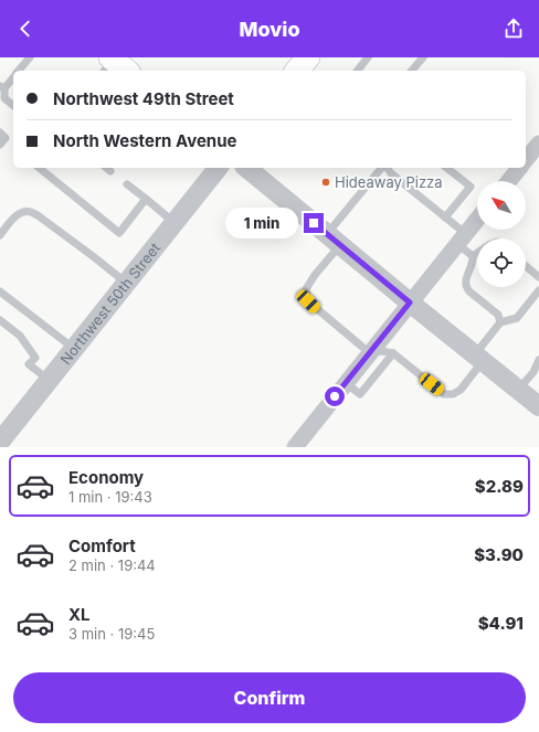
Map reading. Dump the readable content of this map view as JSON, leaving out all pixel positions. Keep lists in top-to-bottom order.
{
  "streets": {
    "street": ["Northwest 50th Street"]
  },
  "places": ["Hideaway Pizza"],
  "north": "top left",
  "page": {
    "header": "Movio",
    "banner": ["Northwest 49th Street", "North Western Avenue"],
    "bubble": "1 min",
    "list": [
      {
        "name": "Economy",
        "note": "1 min · 19:43",
        "value": "$2.89"
      },
      {
        "name": "Comfort",
        "note": "2 min · 19:44",
        "value": "$3.90"
      },
      {
        "name": "XL",
        "note": "3 min · 19:45",
        "value": "$4.91"
      }
    ],
    "buttons": "Confirm"
  }
}
